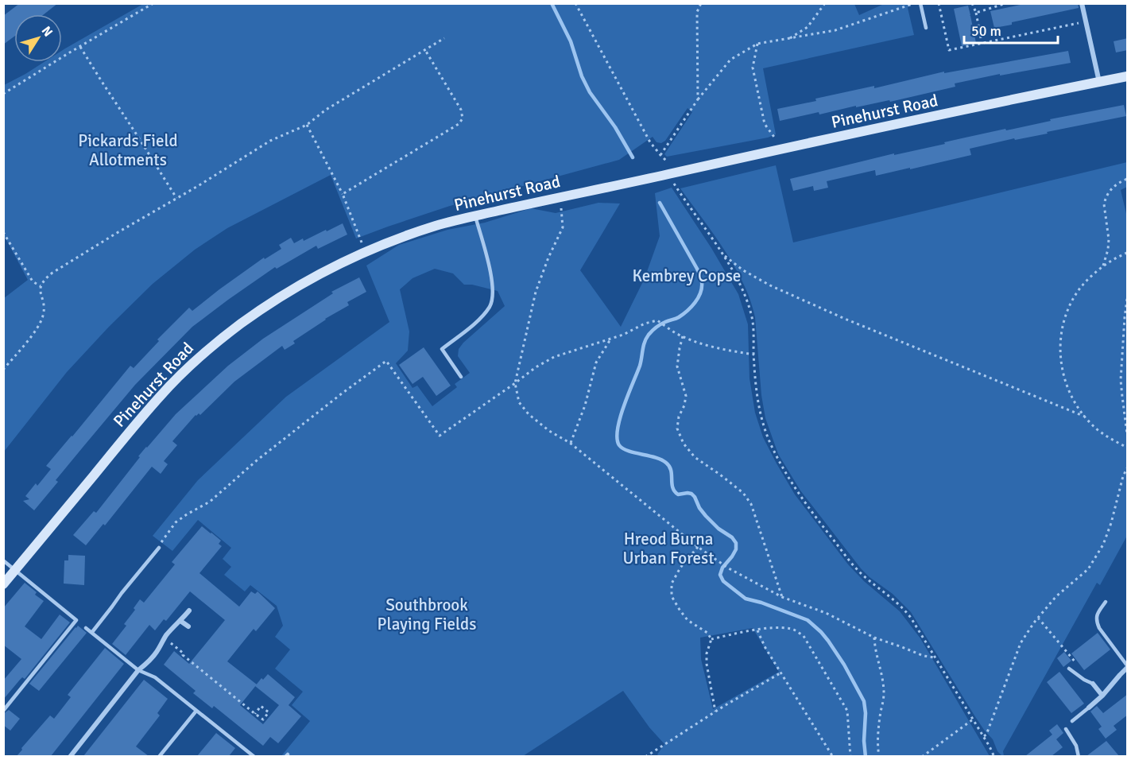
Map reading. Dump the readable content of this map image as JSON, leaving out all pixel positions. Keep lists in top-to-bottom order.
{
  "streets": {
    "street": ["Pinehurst Road"]
  },
  "parks": [
    "Pickards Field Allotments",
    "Kembrey Copse",
    "Hreod Burna Urban Forest",
    "Southbrook Playing Fields"
  ],
  "scale_bar": "50 m",
  "north": "top right"
}
